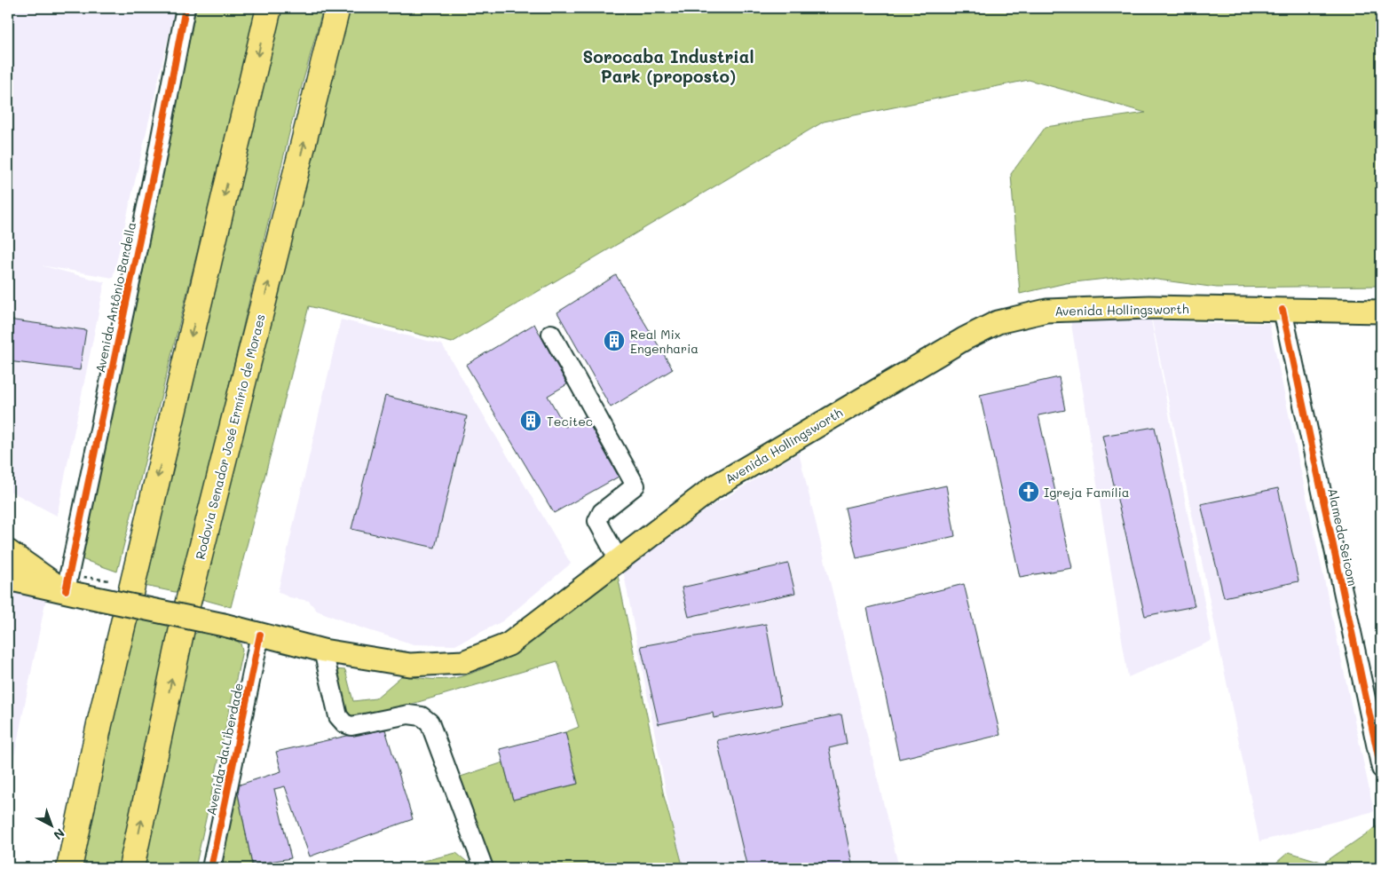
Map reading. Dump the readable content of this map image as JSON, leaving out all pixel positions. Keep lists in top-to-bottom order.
{
  "streets": {
    "highway": ["Rodovia Senador José Ermírio de Moraes"],
    "main road": ["Avenida Hollingsworth"],
    "street": ["Avenida Antônio Bardella", "Alameda Seicom", "Avenida da Liberdade"]
  },
  "crossings": [
    ["Avenida Antônio Bardella", "Avenida Hollingsworth"],
    ["Avenida Hollingsworth", "Alameda Seicom"],
    ["Avenida Hollingsworth", "Avenida da Liberdade"]
  ],
  "districts": ["Sorocaba Industrial Park (proposto)"],
  "places": {
    "building": ["Real Mix Engenharia", "Tecitec"],
    "church": ["Igreja Família"]
  },
  "north": "bottom right"
}
